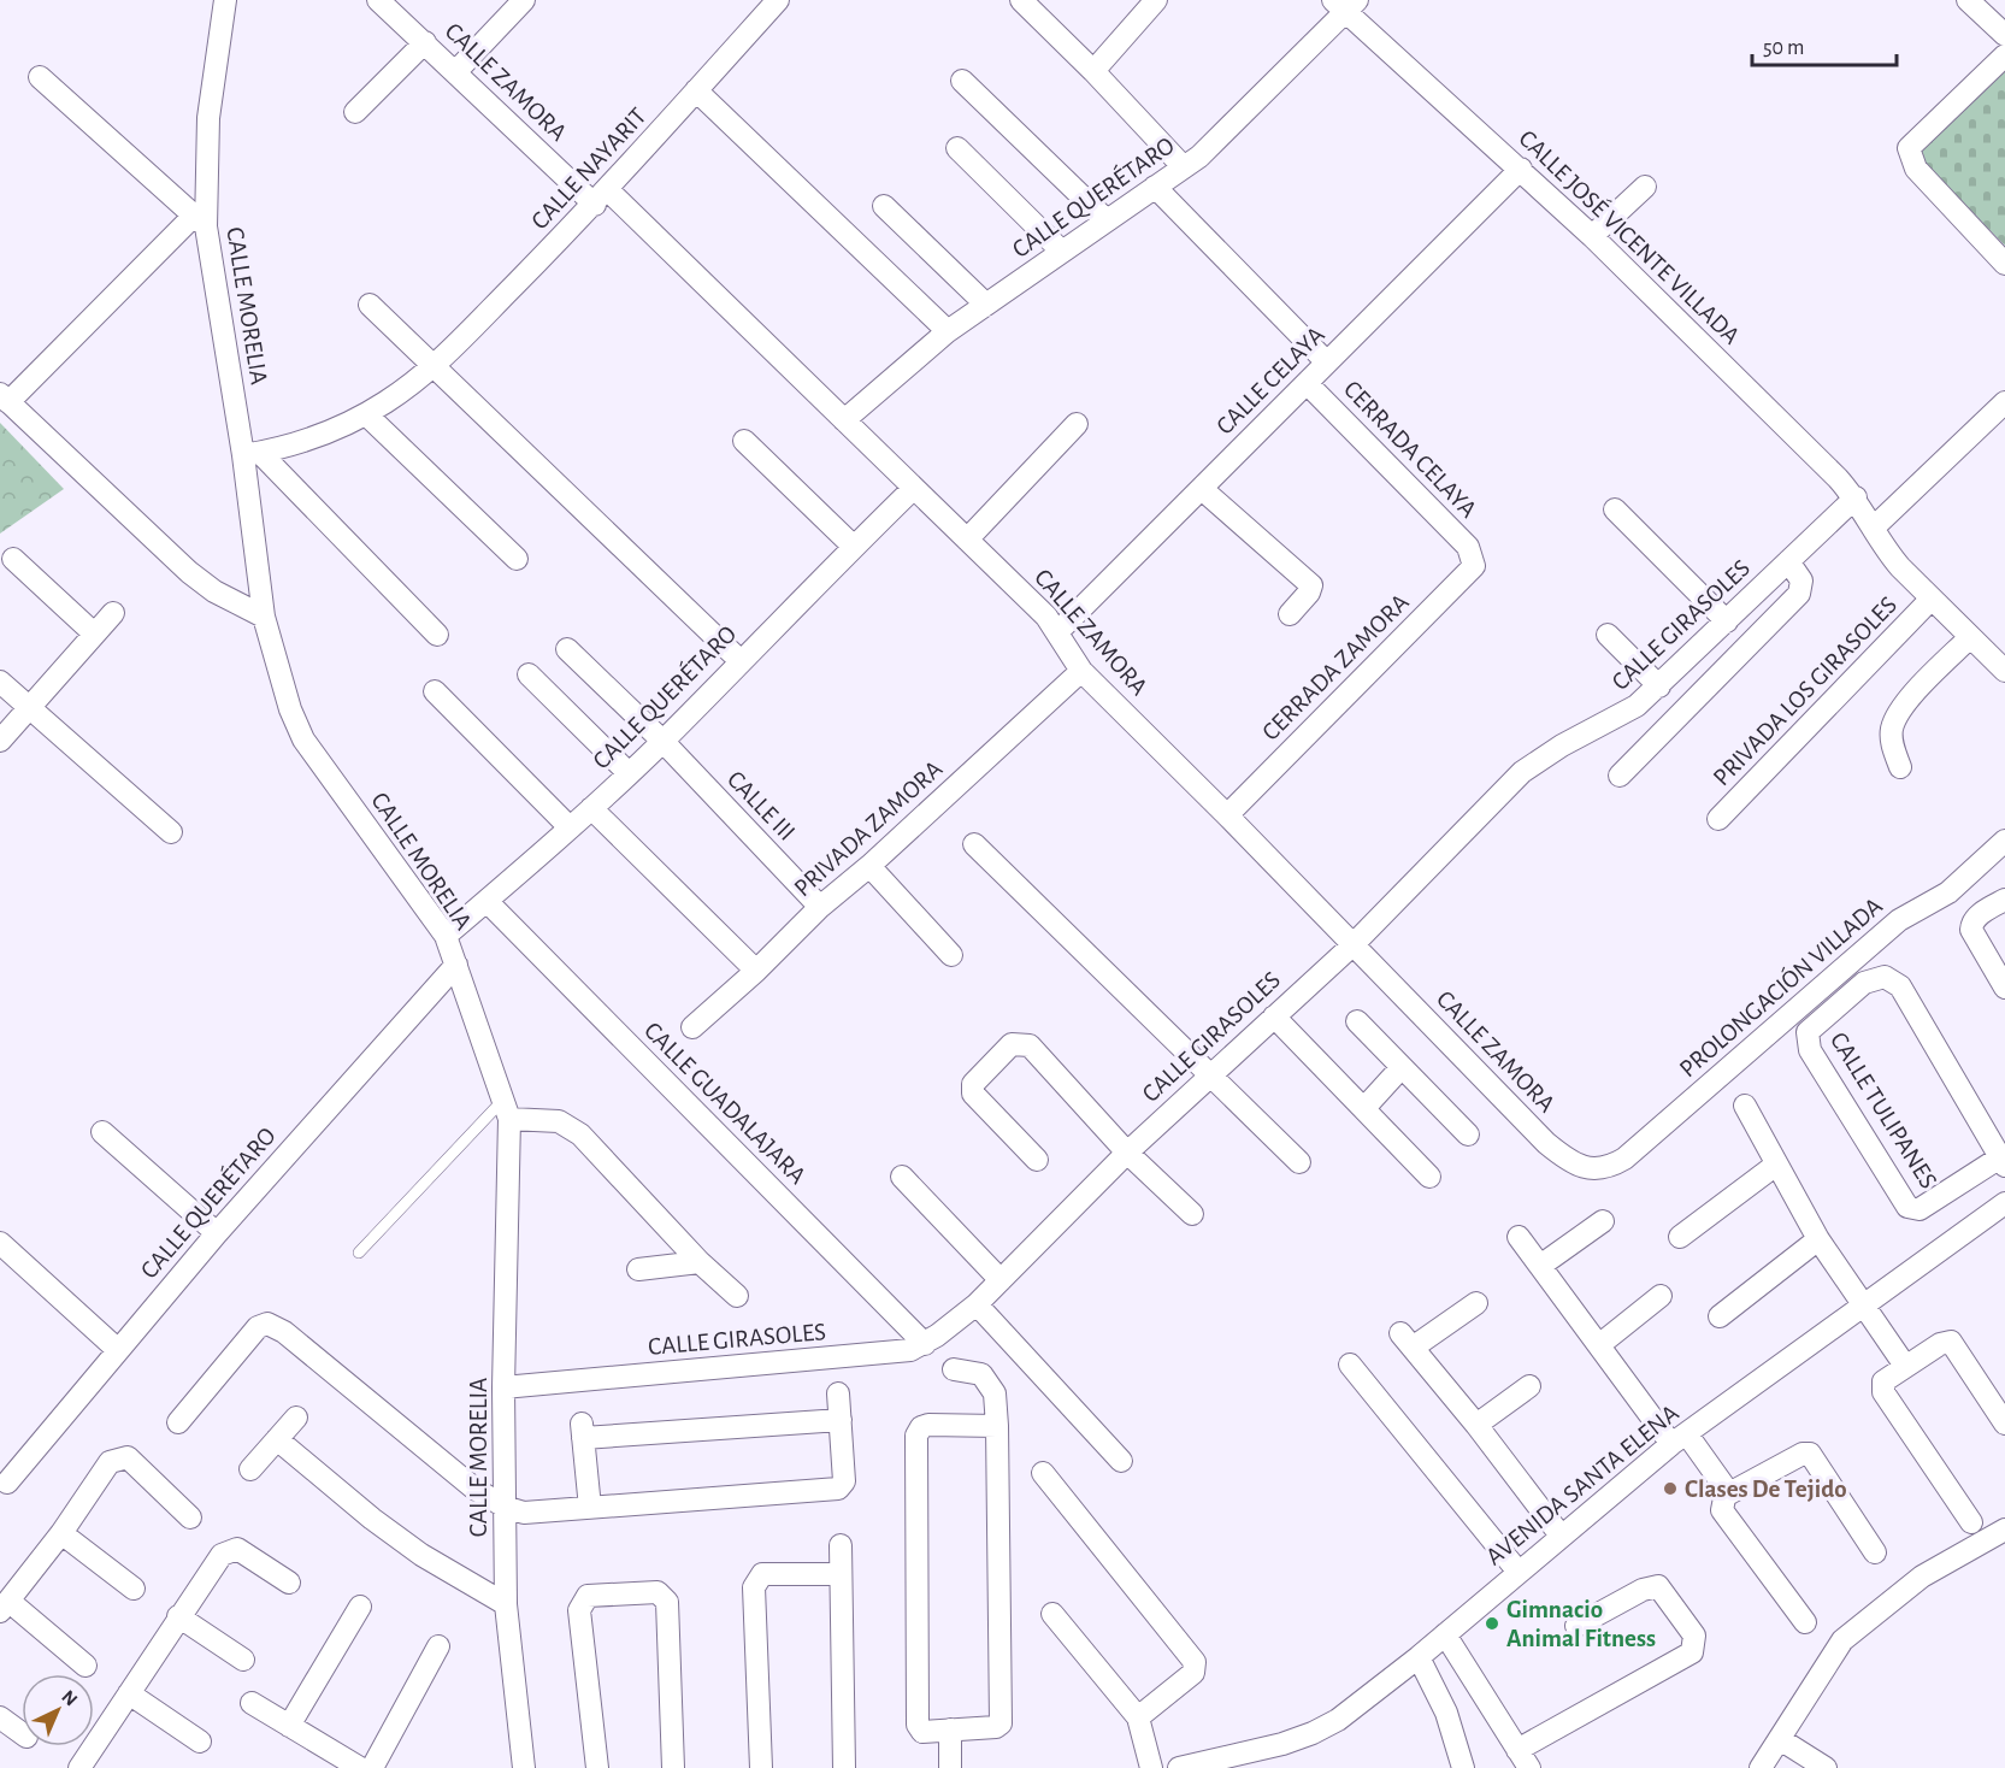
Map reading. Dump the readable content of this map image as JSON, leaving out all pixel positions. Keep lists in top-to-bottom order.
{
  "streets": {
    "street": [
      "CALLE ZAMORA",
      "CALLE NAYARIT",
      "CALLE QUERÉTARO",
      "CALLE JOSÉ VICENTE VILLADA",
      "CALLE MORELIA",
      "CALLE CELAYA",
      "CERRADA CELAYA",
      "CALLE GIRASOLES",
      "CERRADA ZAMORA",
      "PRIVADA LOS GIRASOLES",
      "CALLE III",
      "PRIVADA ZAMORA",
      "PROLONGACIÓN VILLADA",
      "CALLE GUADALAJARA",
      "CALLE TULIPANES",
      "AVENIDA SANTA ELENA"
    ]
  },
  "crossings": [
    ["CALLE ZAMORA", "CALLE NAYARIT"],
    ["CALLE ZAMORA", "CALLE QUERÉTARO"],
    ["CALLE ZAMORA", "CALLE CELAYA"],
    ["CALLE ZAMORA", "CALLE GIRASOLES"],
    ["CALLE ZAMORA", "CERRADA ZAMORA"],
    ["CALLE ZAMORA", "PRIVADA ZAMORA"],
    ["CALLE ZAMORA", "PROLONGACIÓN VILLADA"],
    ["CALLE NAYARIT", "CALLE MORELIA"],
    ["CALLE QUERÉTARO", "CALLE JOSÉ VICENTE VILLADA"],
    ["CALLE QUERÉTARO", "CALLE MORELIA"],
    ["CALLE QUERÉTARO", "CALLE III"],
    ["CALLE QUERÉTARO", "CALLE GUADALAJARA"],
    ["CALLE JOSÉ VICENTE VILLADA", "CALLE CELAYA"],
    ["CALLE JOSÉ VICENTE VILLADA", "CALLE GIRASOLES"],
    ["CALLE MORELIA", "CALLE GIRASOLES"],
    ["CALLE CELAYA", "CERRADA CELAYA"],
    ["CERRADA CELAYA", "CERRADA ZAMORA"],
    ["CALLE GIRASOLES", "CALLE GUADALAJARA"],
    ["CALLE III", "PRIVADA ZAMORA"]
  ],
  "places": ["Clases De Tejido", "Gimnacio Animal Fitness"],
  "scale_bar": "50 m",
  "north": "top right"
}
